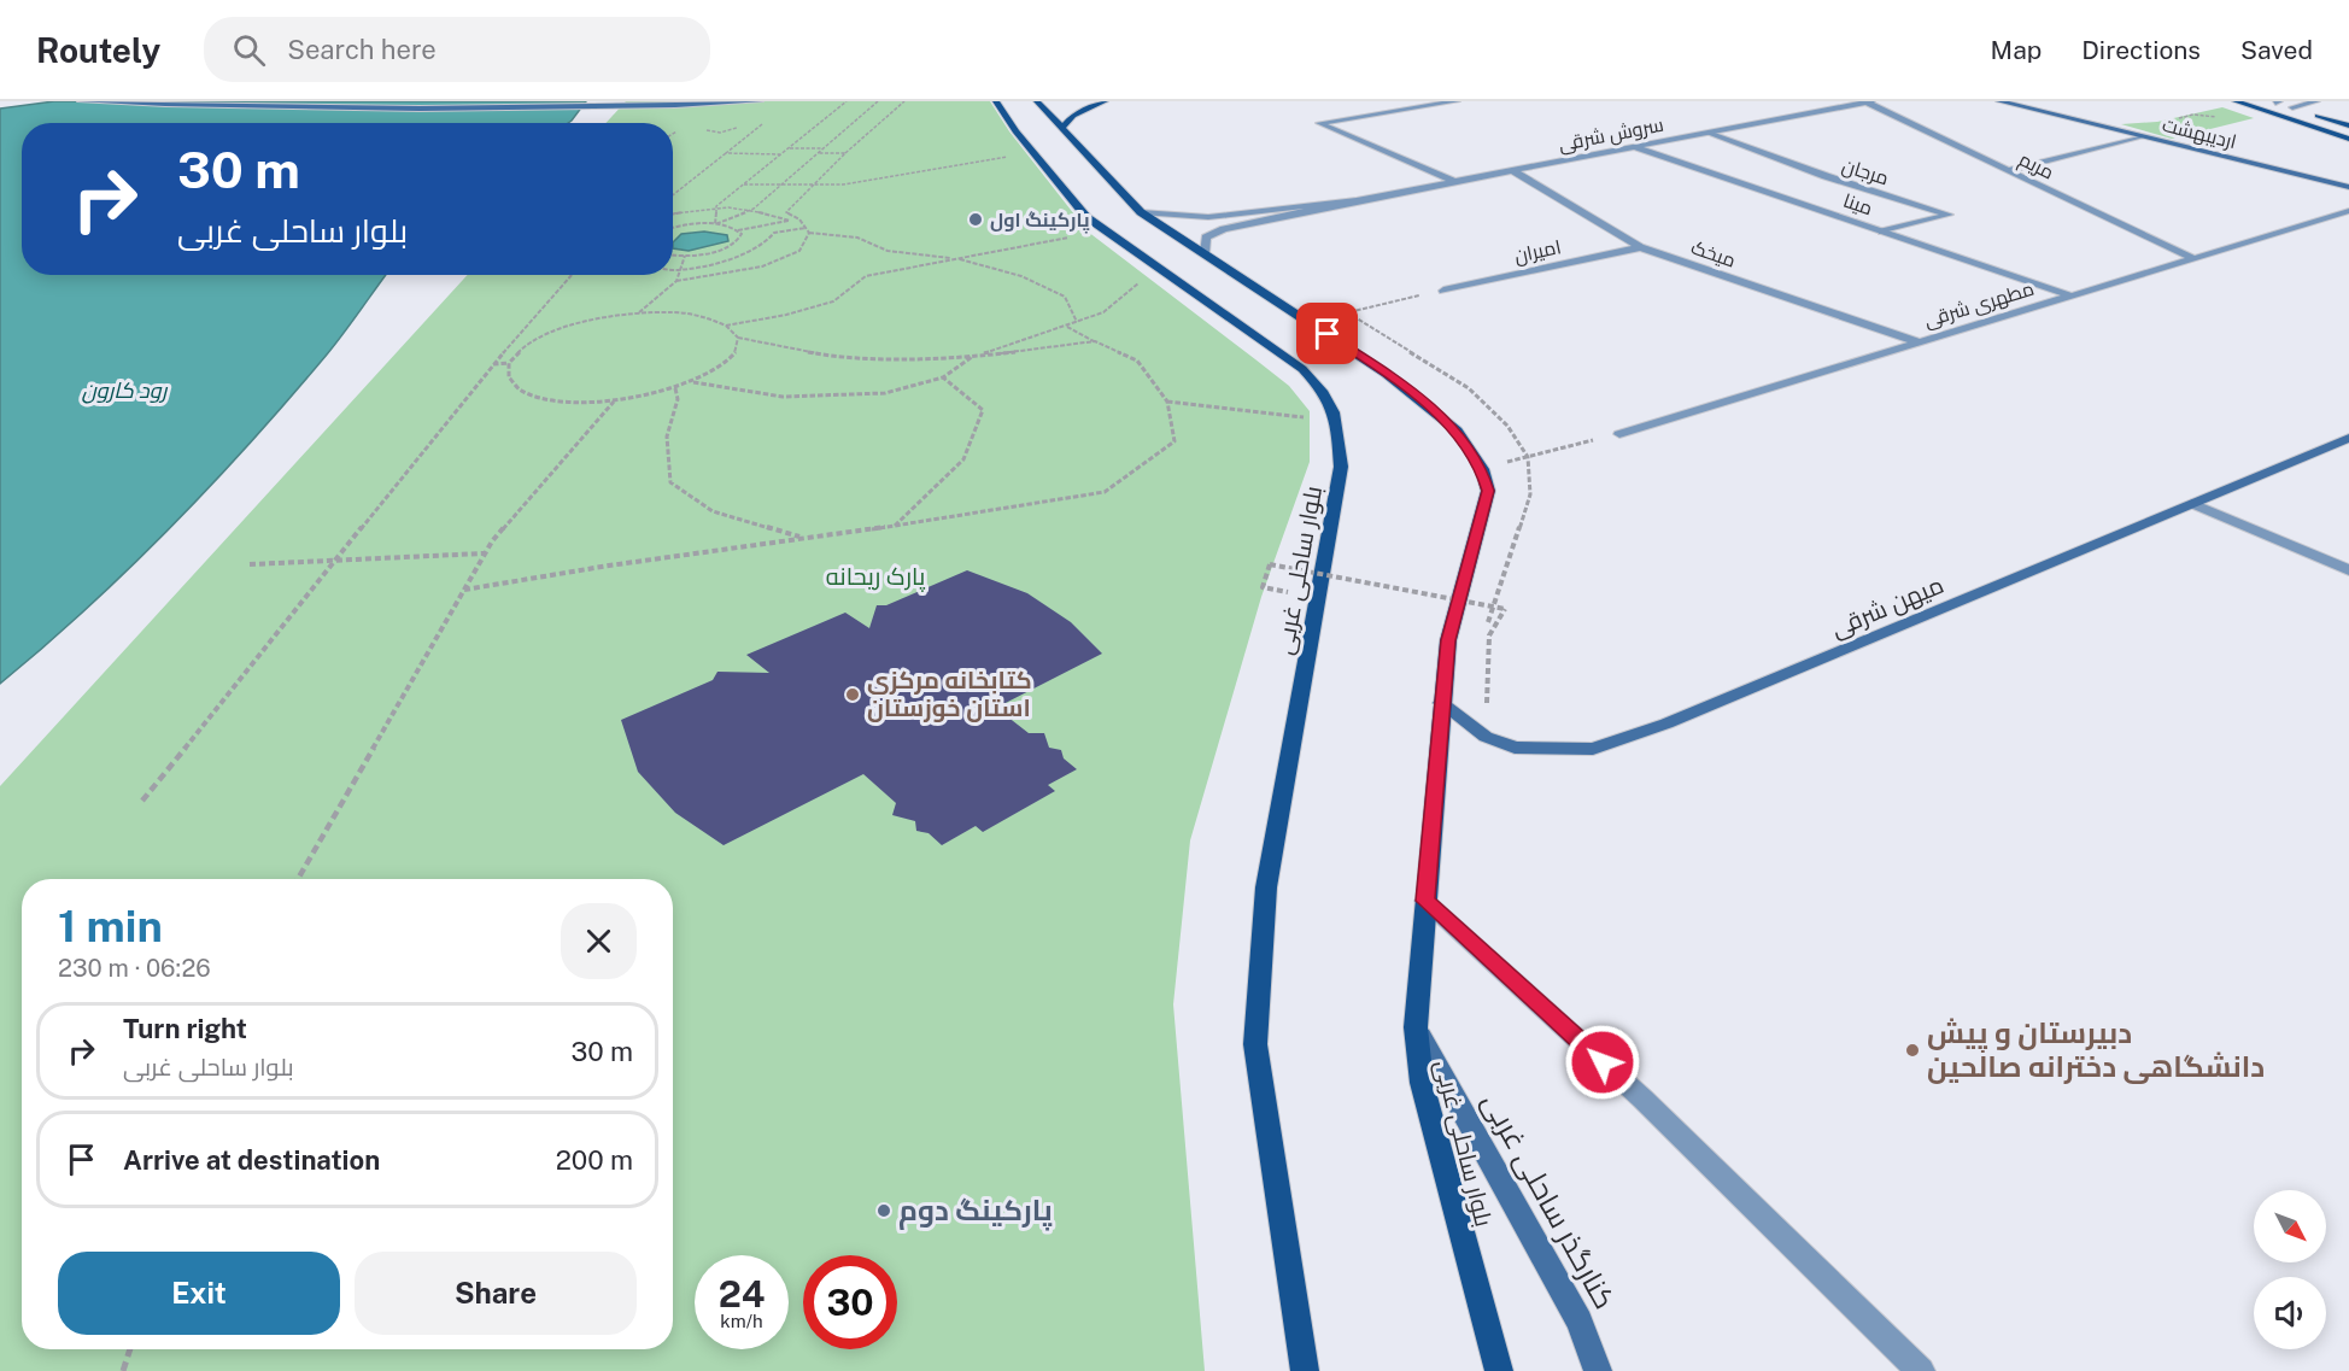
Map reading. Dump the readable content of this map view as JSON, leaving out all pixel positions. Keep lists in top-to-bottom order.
{
  "streets": {
    "main road": [
      "اردیبهشت",
      "بلوار ساحلی غربی",
      "میهن شرقی",
      "کنارگذر ساحلی غربی"
    ],
    "street": [
      "سروش شرقی",
      "مریم",
      "مرجان",
      "مینا",
      "امیران",
      "میخک",
      "مطهری شرقی"
    ]
  },
  "crossings": [
    ["سروش شرقی", "مریم"],
    ["سروش شرقی", "مرجان"],
    ["سروش شرقی", "مینا"],
    ["سروش شرقی", "میخک"],
    ["مریم", "مطهری شرقی"],
    ["مرجان", "مینا"],
    ["مینا", "مطهری شرقی"],
    ["امیران", "میخک"],
    ["میخک", "مطهری شرقی"],
    ["بلوار ساحلی غربی", "میهن شرقی"],
    ["بلوار ساحلی غربی", "کنارگذر ساحلی غربی"]
  ],
  "water": ["رود کارون"],
  "parks": ["پارک ریحانه"],
  "places": [
    "پارکینگ اول",
    "کتابخانه مرکزی استان خوزستان",
    "دبیرستان و پیش دانشگاهی دخترانه صالحین",
    "پارکینگ دوم"
  ],
  "north": "bottom right",
  "page": {
    "header": "Routely",
    "search": "Search here",
    "nav": ["Map", "Directions", "Saved"],
    "turn": ["30 m", "بلوار ساحلی غربی"],
    "heading": ["1 min", "230 m · 06:26"],
    "list": [
      {
        "name": "Turn right",
        "note": "بلوار ساحلی غربی",
        "value": "30 m"
      },
      {
        "name": "Arrive at destination",
        "value": "200 m"
      }
    ],
    "buttons": ["Exit", "Share"],
    "speed": "24 km/h",
    "limit": "30"
  }
}
